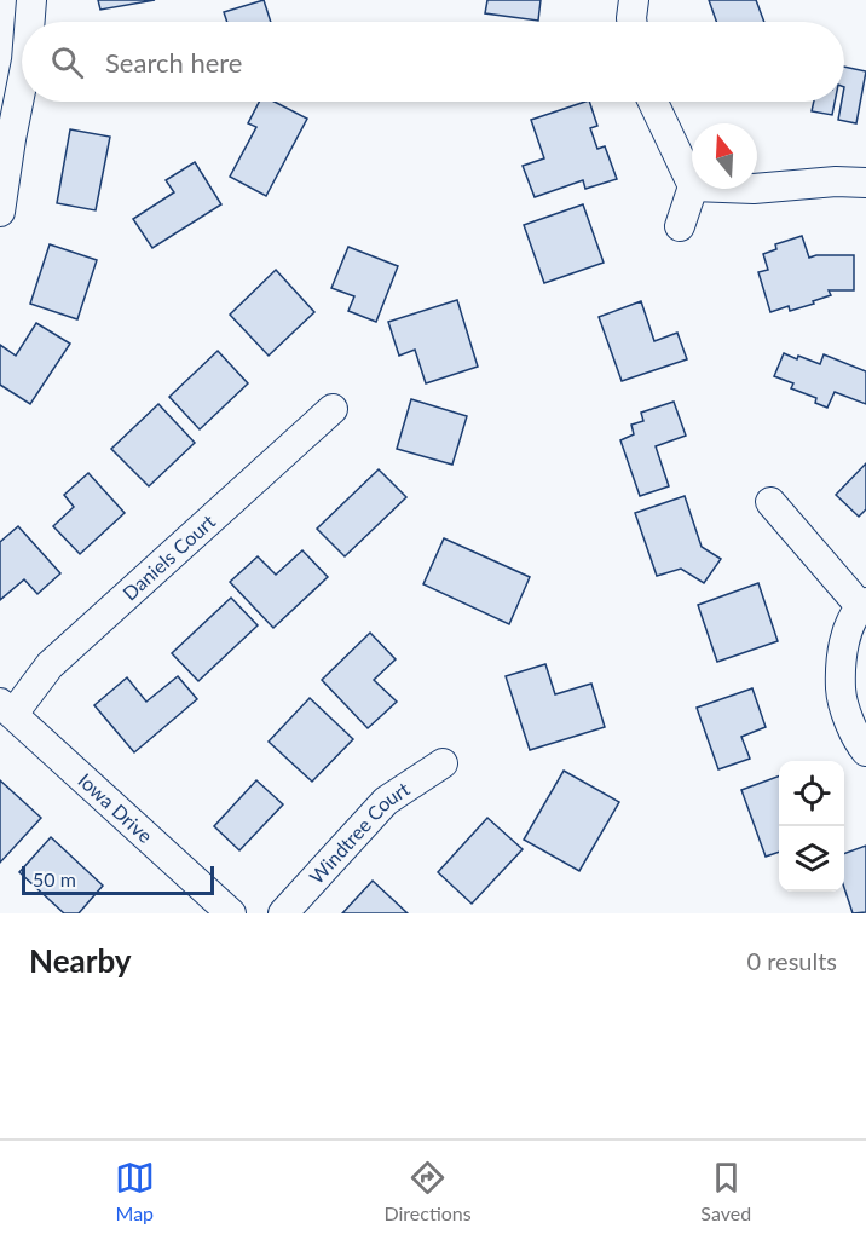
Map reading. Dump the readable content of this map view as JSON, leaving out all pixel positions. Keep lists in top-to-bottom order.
{
  "streets": {
    "street": ["Daniels Court", "Iowa Drive", "Windtree Court"]
  },
  "crossings": [
    ["Daniels Court", "Iowa Drive"]
  ],
  "scale_bar": "50 m",
  "north": "top",
  "page": {
    "search": "Search here",
    "scale": "50 m",
    "heading": ["Nearby", "0 results"],
    "nav": ["Map", "Directions", "Saved"]
  }
}
